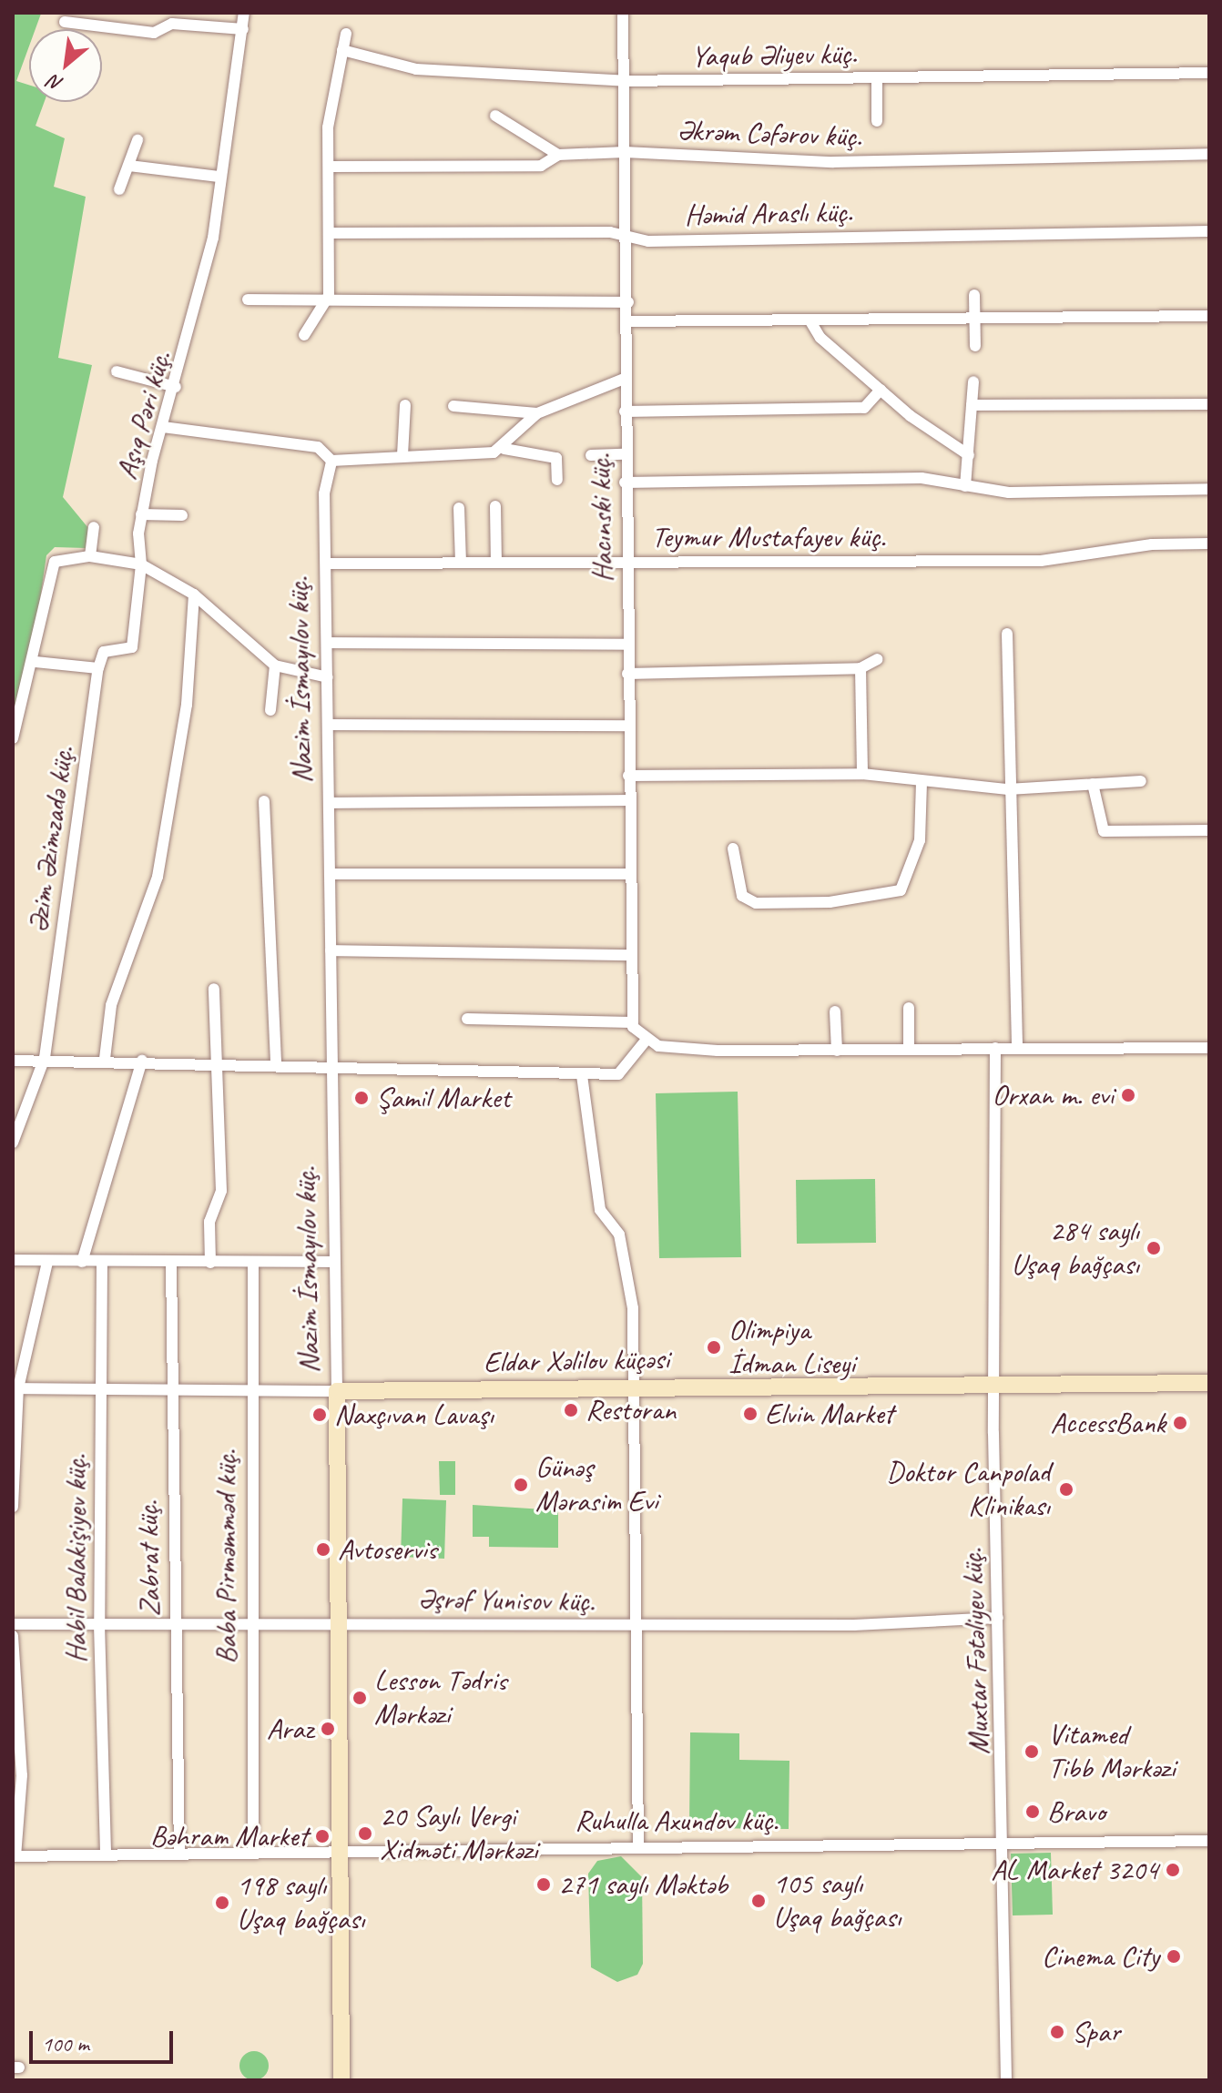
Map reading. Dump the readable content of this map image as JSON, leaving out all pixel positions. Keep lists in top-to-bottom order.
{
  "streets": {
    "street": [
      "Yaqub Əliyev küç.",
      "Əkrəm Cəfərov küç.",
      "Həmid Araslı küç.",
      "Aşıq Pəri küç.",
      "Hacınski küç.",
      "Teymur Mustafayev küç.",
      "Nazim İsmayılov küç.",
      "Əzim Əzimzadə küç.",
      "Eldar Xəlilov küçəsi",
      "Baba Pirməmməd küç.",
      "Habil Balakişiyev küç.",
      "Zabrat küç.",
      "Əşrəf Yunisov küç.",
      "Muxtar Fətəliyev küç.",
      "Ruhulla Axundov küç."
    ]
  },
  "crossings": [
    ["Yaqub Əliyev küç.", "Hacınski küç."],
    ["Əkrəm Cəfərov küç.", "Hacınski küç."],
    ["Həmid Araslı küç.", "Hacınski küç."],
    ["Hacınski küç.", "Teymur Mustafayev küç."],
    ["Teymur Mustafayev küç.", "Nazim İsmayılov küç."],
    ["Nazim İsmayılov küç.", "Eldar Xəlilov küçəsi"],
    ["Nazim İsmayılov küç.", "Əşrəf Yunisov küç."],
    ["Nazim İsmayılov küç.", "Ruhulla Axundov küç."],
    ["Eldar Xəlilov küçəsi", "Muxtar Fətəliyev küç."],
    ["Baba Pirməmməd küç.", "Əşrəf Yunisov küç."],
    ["Baba Pirməmməd küç.", "Ruhulla Axundov küç."],
    ["Habil Balakişiyev küç.", "Əşrəf Yunisov küç."],
    ["Habil Balakişiyev küç.", "Ruhulla Axundov küç."],
    ["Zabrat küç.", "Əşrəf Yunisov küç."],
    ["Zabrat küç.", "Ruhulla Axundov küç."],
    ["Əşrəf Yunisov küç.", "Muxtar Fətəliyev küç."],
    ["Muxtar Fətəliyev küç.", "Ruhulla Axundov küç."]
  ],
  "places": [
    "Orxan m. evi",
    "Şamil Market",
    "284 saylı Uşaq bağçası",
    "Olimpiya İdman Liseyi",
    "Restoran",
    "Elvin Market",
    "Naxçıvan Lavaşı",
    "AccessBank",
    "Günəş Mərasim Evi",
    "Doktor Canpolad Klinikası",
    "Avtoservis",
    "Lesson Tədris Mərkəzi",
    "Araz",
    "Vitamed Tibb Mərkəzi",
    "Bravo",
    "20 Saylı Vergi Xidməti Mərkəzi",
    "Bəhram Market",
    "AL Market 3204",
    "271 saylı Məktəb",
    "105 saylı Uşaq bağçası",
    "198 saylı Uşaq bağçası",
    "Cinema City",
    "Spar"
  ],
  "scale_bar": "100 m",
  "north": "bottom left"
}
